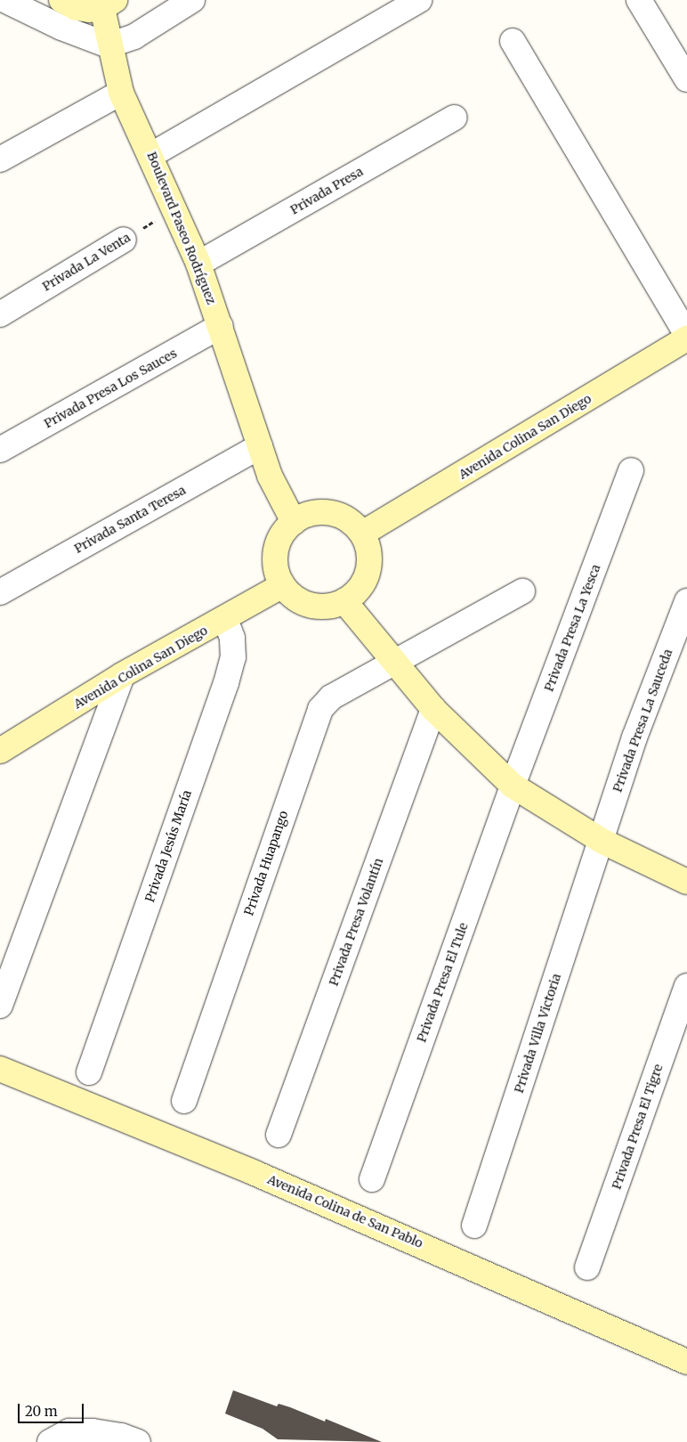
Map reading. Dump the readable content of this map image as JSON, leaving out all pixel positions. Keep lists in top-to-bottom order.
{
  "streets": {
    "street": [
      "Privada Presa",
      "Boulevard Paseo Rodríguez",
      "Privada La Venta",
      "Privada Presa Los Sauces",
      "Avenida Colina San Diego",
      "Privada Santa Teresa",
      "Privada Presa La Yesca",
      "Privada Presa La Sauceda",
      "Privada Jesús María",
      "Privada Huapango",
      "Privada Presa Volantín",
      "Privada Presa El Tule",
      "Privada Villa Victoria",
      "Privada Presa El Tigre",
      "Avenida Colina de San Pablo"
    ]
  },
  "crossings": [
    ["Privada Presa", "Boulevard Paseo Rodríguez"],
    ["Boulevard Paseo Rodríguez", "Privada La Venta"],
    ["Boulevard Paseo Rodríguez", "Privada Presa Los Sauces"],
    ["Boulevard Paseo Rodríguez", "Avenida Colina San Diego"],
    ["Boulevard Paseo Rodríguez", "Privada Santa Teresa"],
    ["Avenida Colina San Diego", "Privada Jesús María"],
    ["Privada Presa La Yesca", "Privada Presa El Tule"],
    ["Privada Presa La Sauceda", "Privada Villa Victoria"]
  ],
  "scale_bar": "20 m"
}
